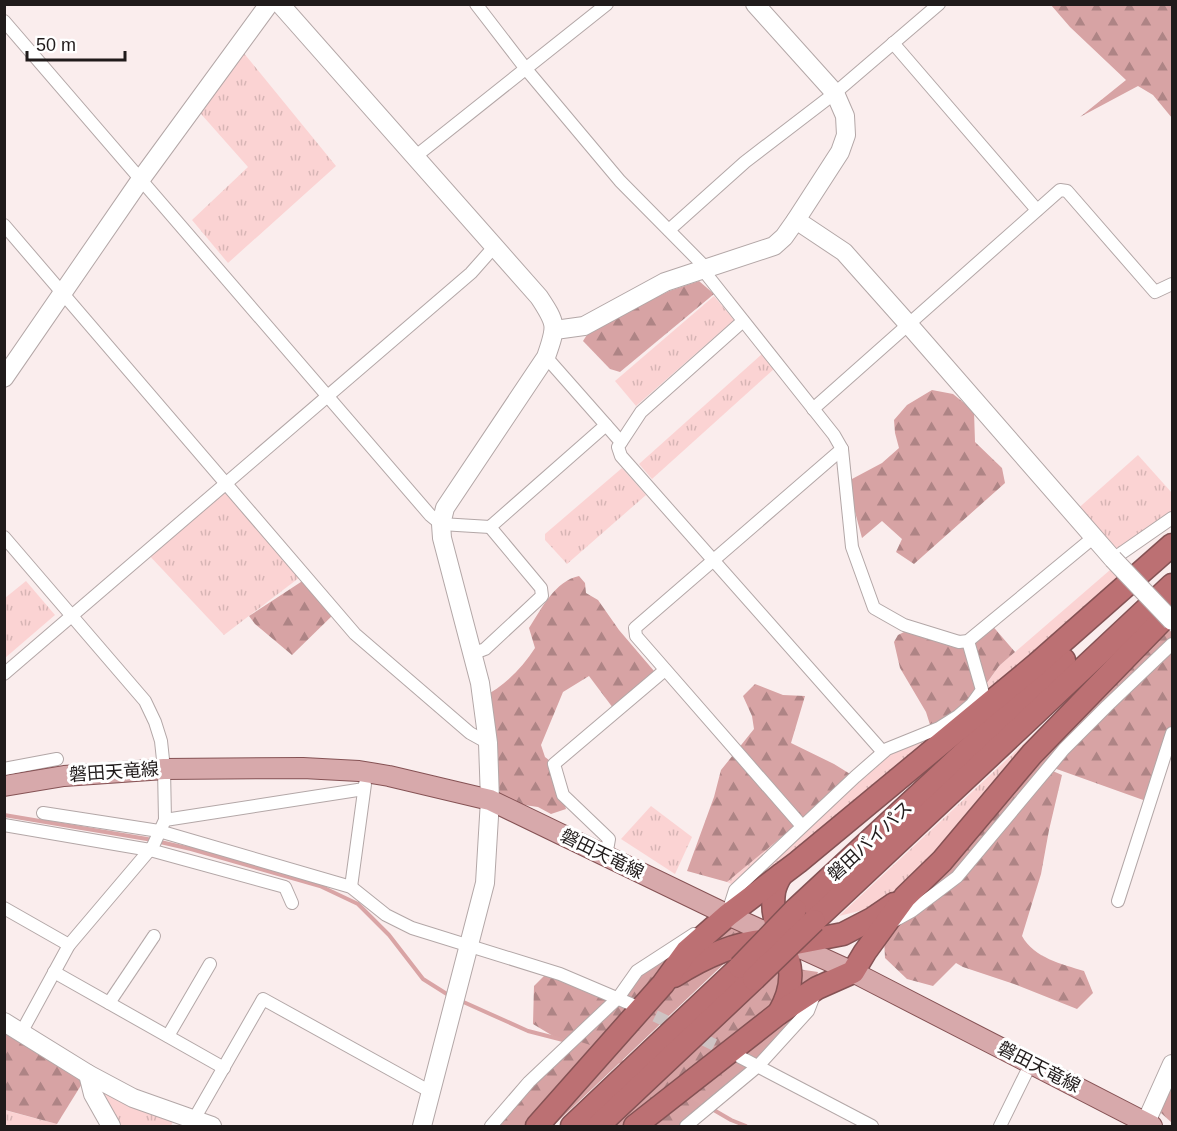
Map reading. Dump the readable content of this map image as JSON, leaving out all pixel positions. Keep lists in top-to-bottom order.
{
  "streets": {
    "highway": ["磐田バイパス"],
    "main road": ["磐田天竜線"]
  },
  "scale_bar": "50 m"
}
